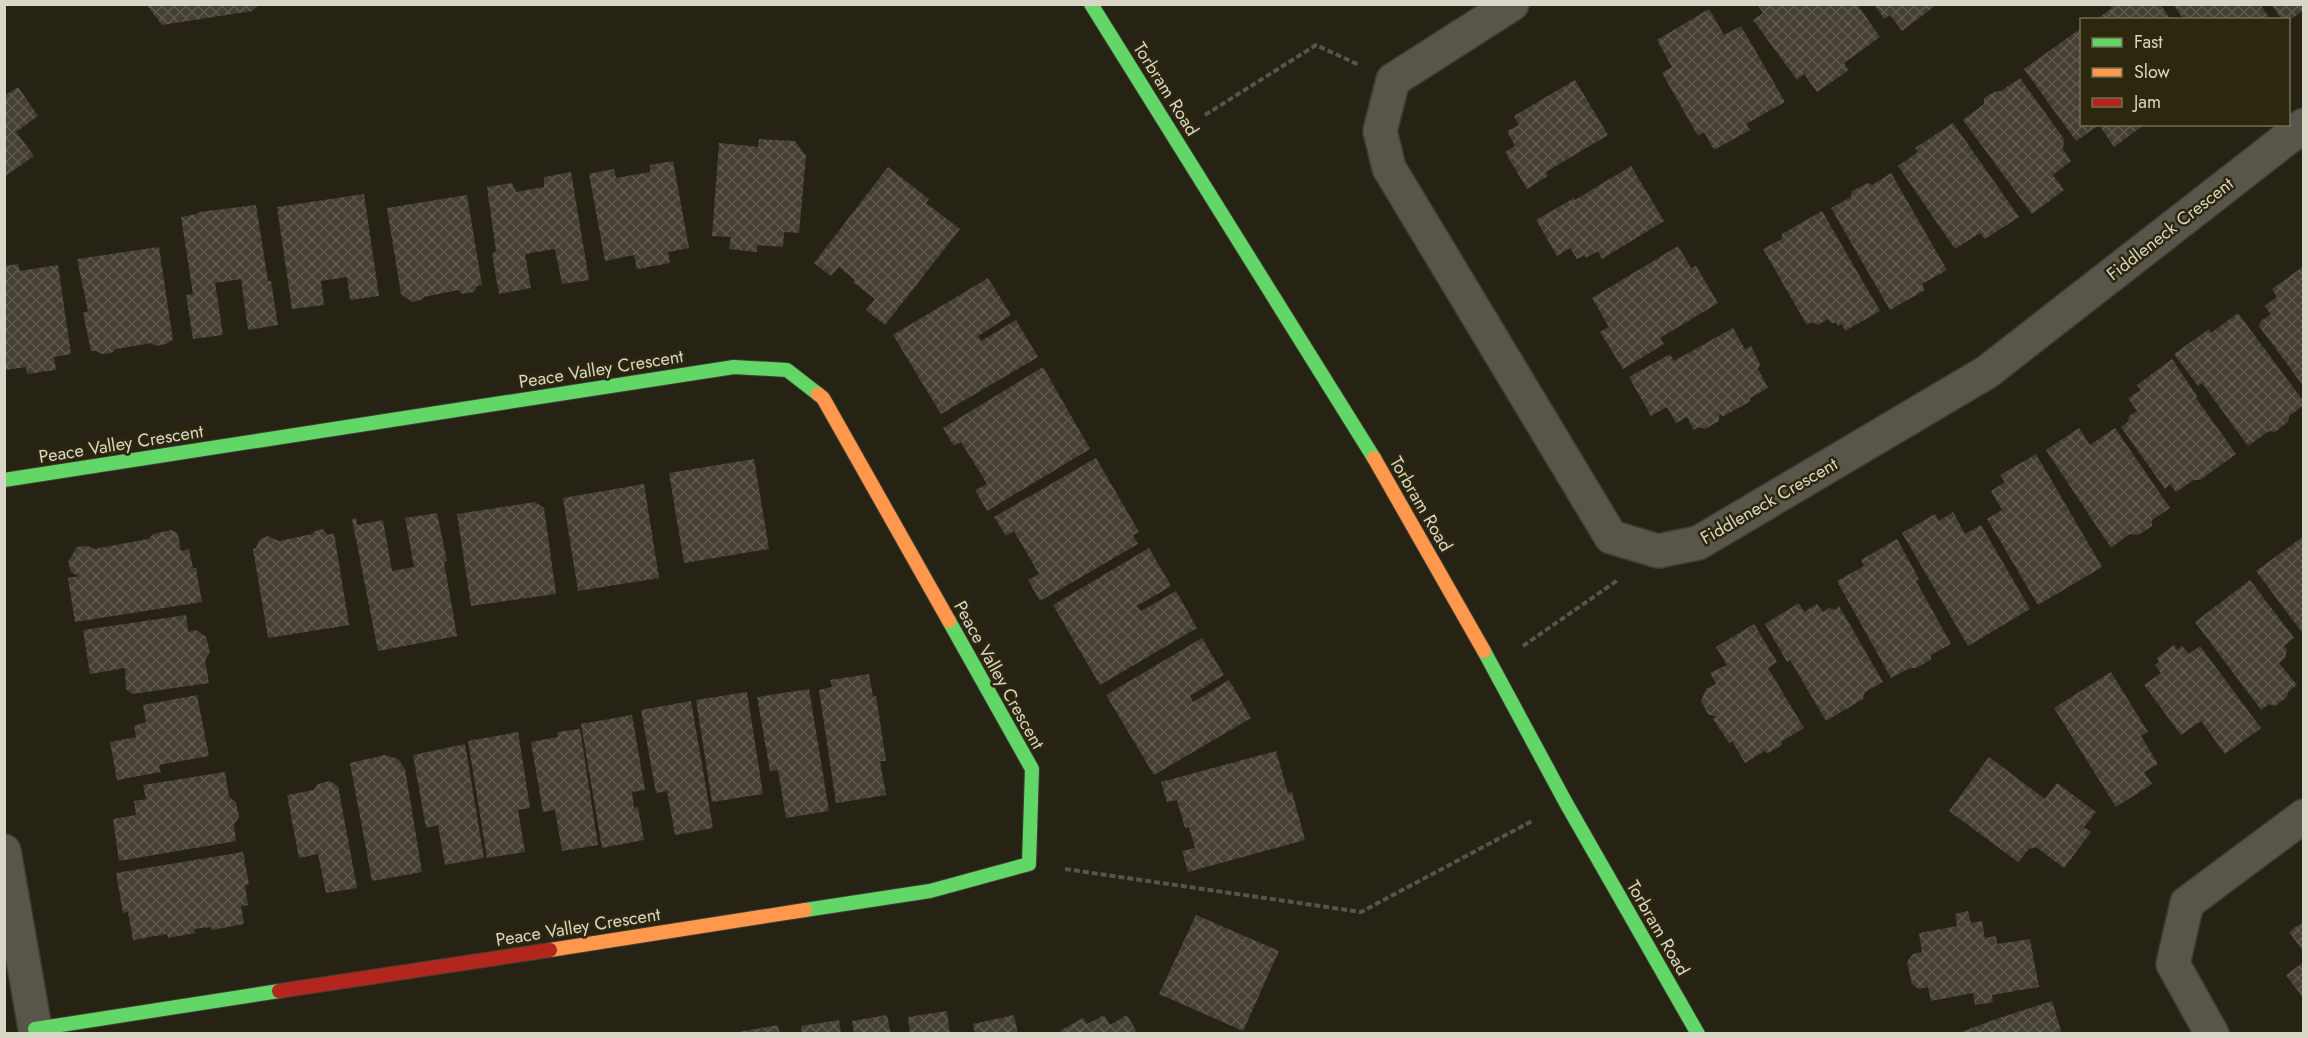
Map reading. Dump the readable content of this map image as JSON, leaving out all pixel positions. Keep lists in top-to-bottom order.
{
  "streets": {
    "street": ["Torbram Road", "Fiddleneck Crescent", "Peace Valley Crescent"]
  },
  "legend": ["Fast", "Slow", "Jam"]
}
